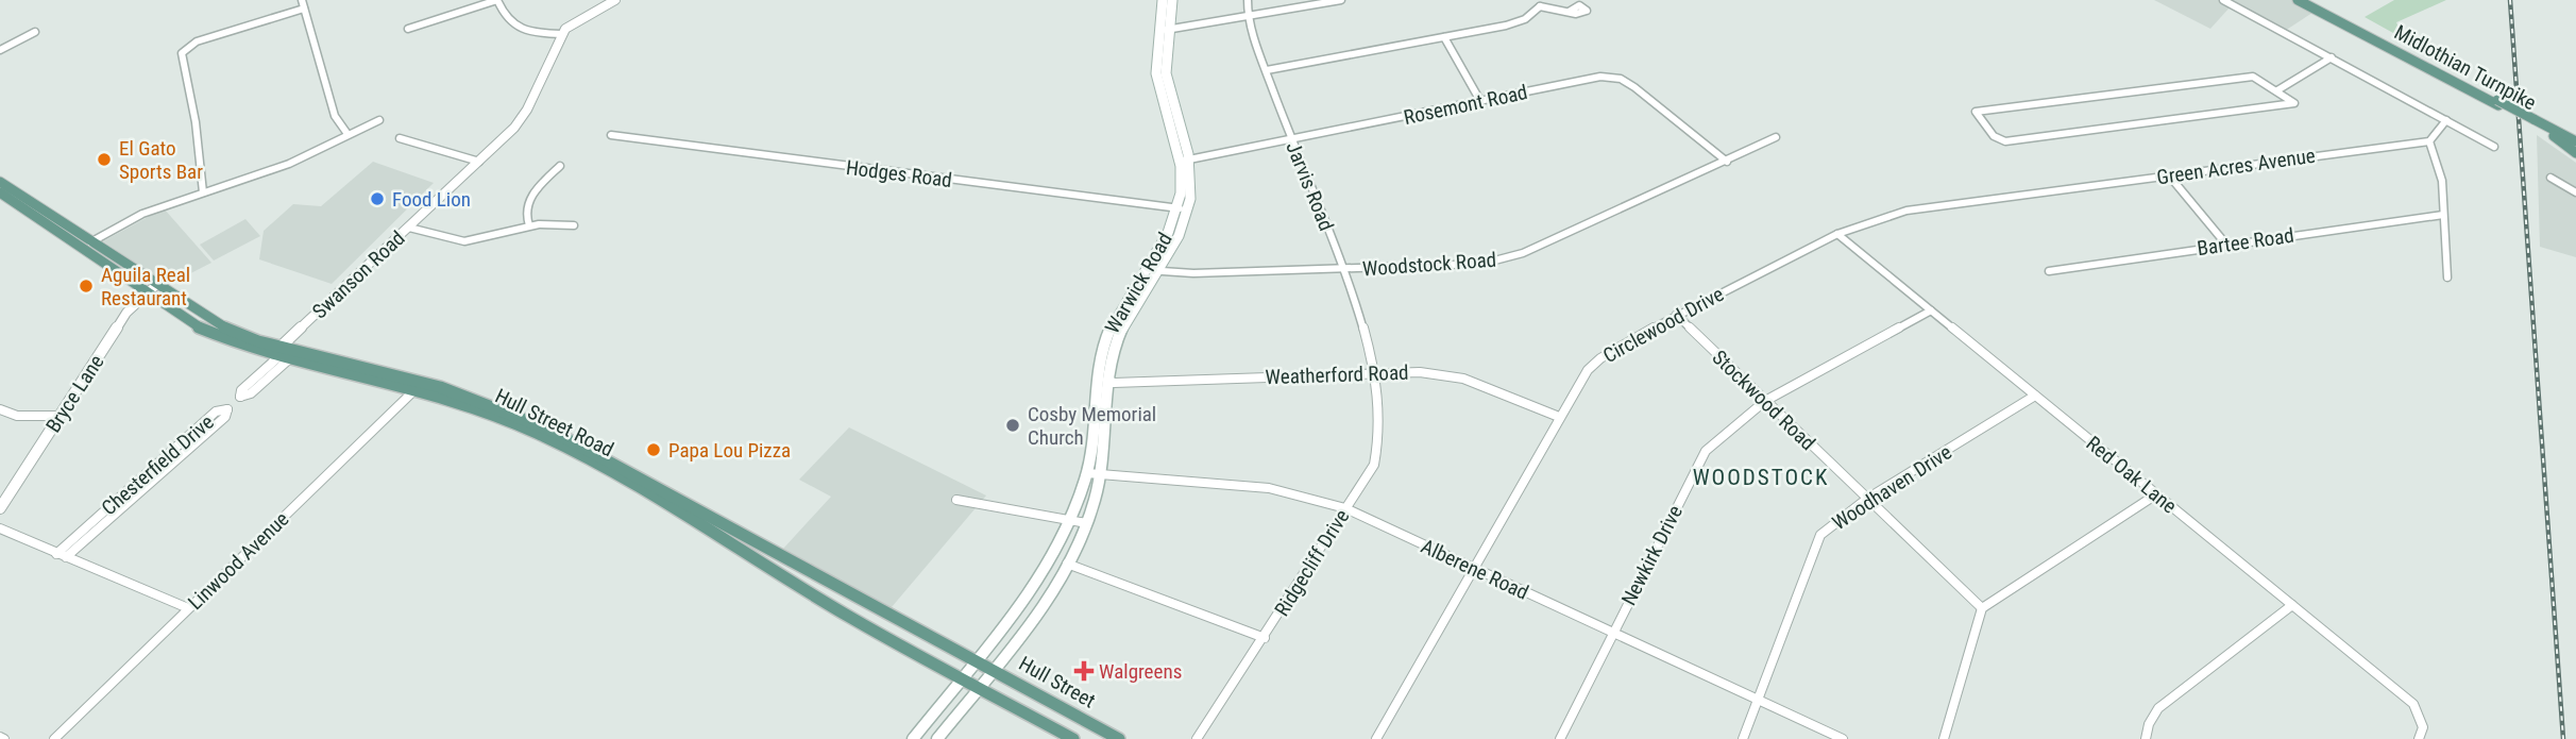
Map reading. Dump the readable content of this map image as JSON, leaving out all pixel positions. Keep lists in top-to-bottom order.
{
  "streets": {
    "main road": [
      "Midlothian Turnpike",
      "Warwick Road",
      "Hull Street Road",
      "Hull Street"
    ],
    "street": [
      "Rosemont Road",
      "Green Acres Avenue",
      "Hodges Road",
      "Jarvis Road",
      "Bartee Road",
      "Woodstock Road",
      "Swanson Road",
      "Circlewood Drive",
      "Weatherford Road",
      "Bryce Lane",
      "Stockwood Road",
      "Chesterfield Drive",
      "Red Oak Lane",
      "Woodhaven Drive",
      "Newkirk Drive",
      "Linwood Avenue",
      "Ridgecliff Drive",
      "Alberene Road"
    ]
  },
  "crossings": [
    ["Rosemont Road", "Jarvis Road"],
    ["Rosemont Road", "Woodstock Road"],
    ["Rosemont Road", "Warwick Road"],
    ["Green Acres Avenue", "Circlewood Drive"],
    ["Hodges Road", "Warwick Road"],
    ["Jarvis Road", "Woodstock Road"],
    ["Jarvis Road", "Weatherford Road"],
    ["Jarvis Road", "Ridgecliff Drive"],
    ["Woodstock Road", "Warwick Road"],
    ["Swanson Road", "Hull Street Road"],
    ["Warwick Road", "Weatherford Road"],
    ["Warwick Road", "Hull Street Road"],
    ["Warwick Road", "Alberene Road"],
    ["Warwick Road", "Hull Street"],
    ["Circlewood Drive", "Weatherford Road"],
    ["Circlewood Drive", "Stockwood Road"],
    ["Circlewood Drive", "Red Oak Lane"],
    ["Circlewood Drive", "Alberene Road"],
    ["Weatherford Road", "Ridgecliff Drive"],
    ["Bryce Lane", "Hull Street Road"],
    ["Stockwood Road", "Woodhaven Drive"],
    ["Stockwood Road", "Newkirk Drive"],
    ["Hull Street Road", "Linwood Avenue"],
    ["Hull Street Road", "Hull Street"],
    ["Red Oak Lane", "Woodhaven Drive"],
    ["Red Oak Lane", "Newkirk Drive"],
    ["Woodhaven Drive", "Alberene Road"],
    ["Newkirk Drive", "Alberene Road"],
    ["Ridgecliff Drive", "Alberene Road"]
  ],
  "districts": ["WOODSTOCK"],
  "places": {
    "other": [
      "El Gato Sports Bar",
      "Food Lion",
      "Aguila Real Restaurant",
      "Cosby Memorial Church",
      "Papa Lou Pizza"
    ],
    "health": ["Walgreens"]
  }
}
